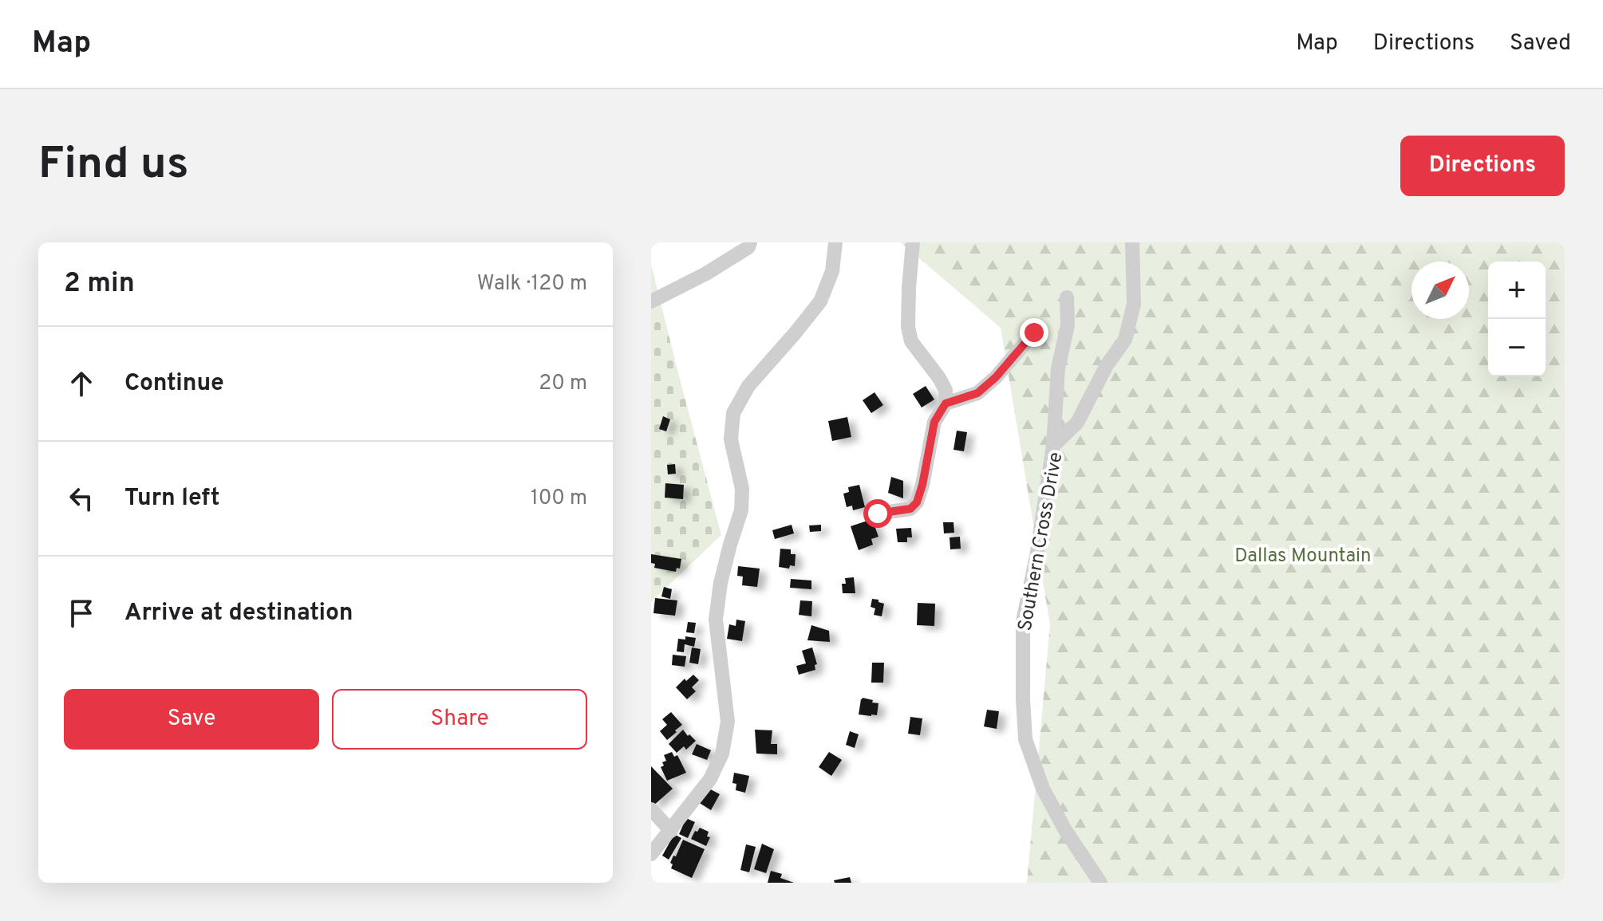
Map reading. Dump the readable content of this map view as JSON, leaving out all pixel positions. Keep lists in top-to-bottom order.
{
  "streets": {
    "street": ["Southern Cross Drive"]
  },
  "parks": ["Dallas Mountain"],
  "north": "top right",
  "page": {
    "header": "Map",
    "nav": ["Map", "Directions", "Saved"],
    "buttons": [
      "Directions",
      ["Save", "Share"]
    ],
    "title": "Find us",
    "heading": ["2 min", "Walk · 120 m"],
    "map_buttons": ["+", "−"],
    "list": [
      ["Continue", "20 m"],
      ["Turn left", "100 m"],
      "Arrive at destination"
    ]
  }
}
